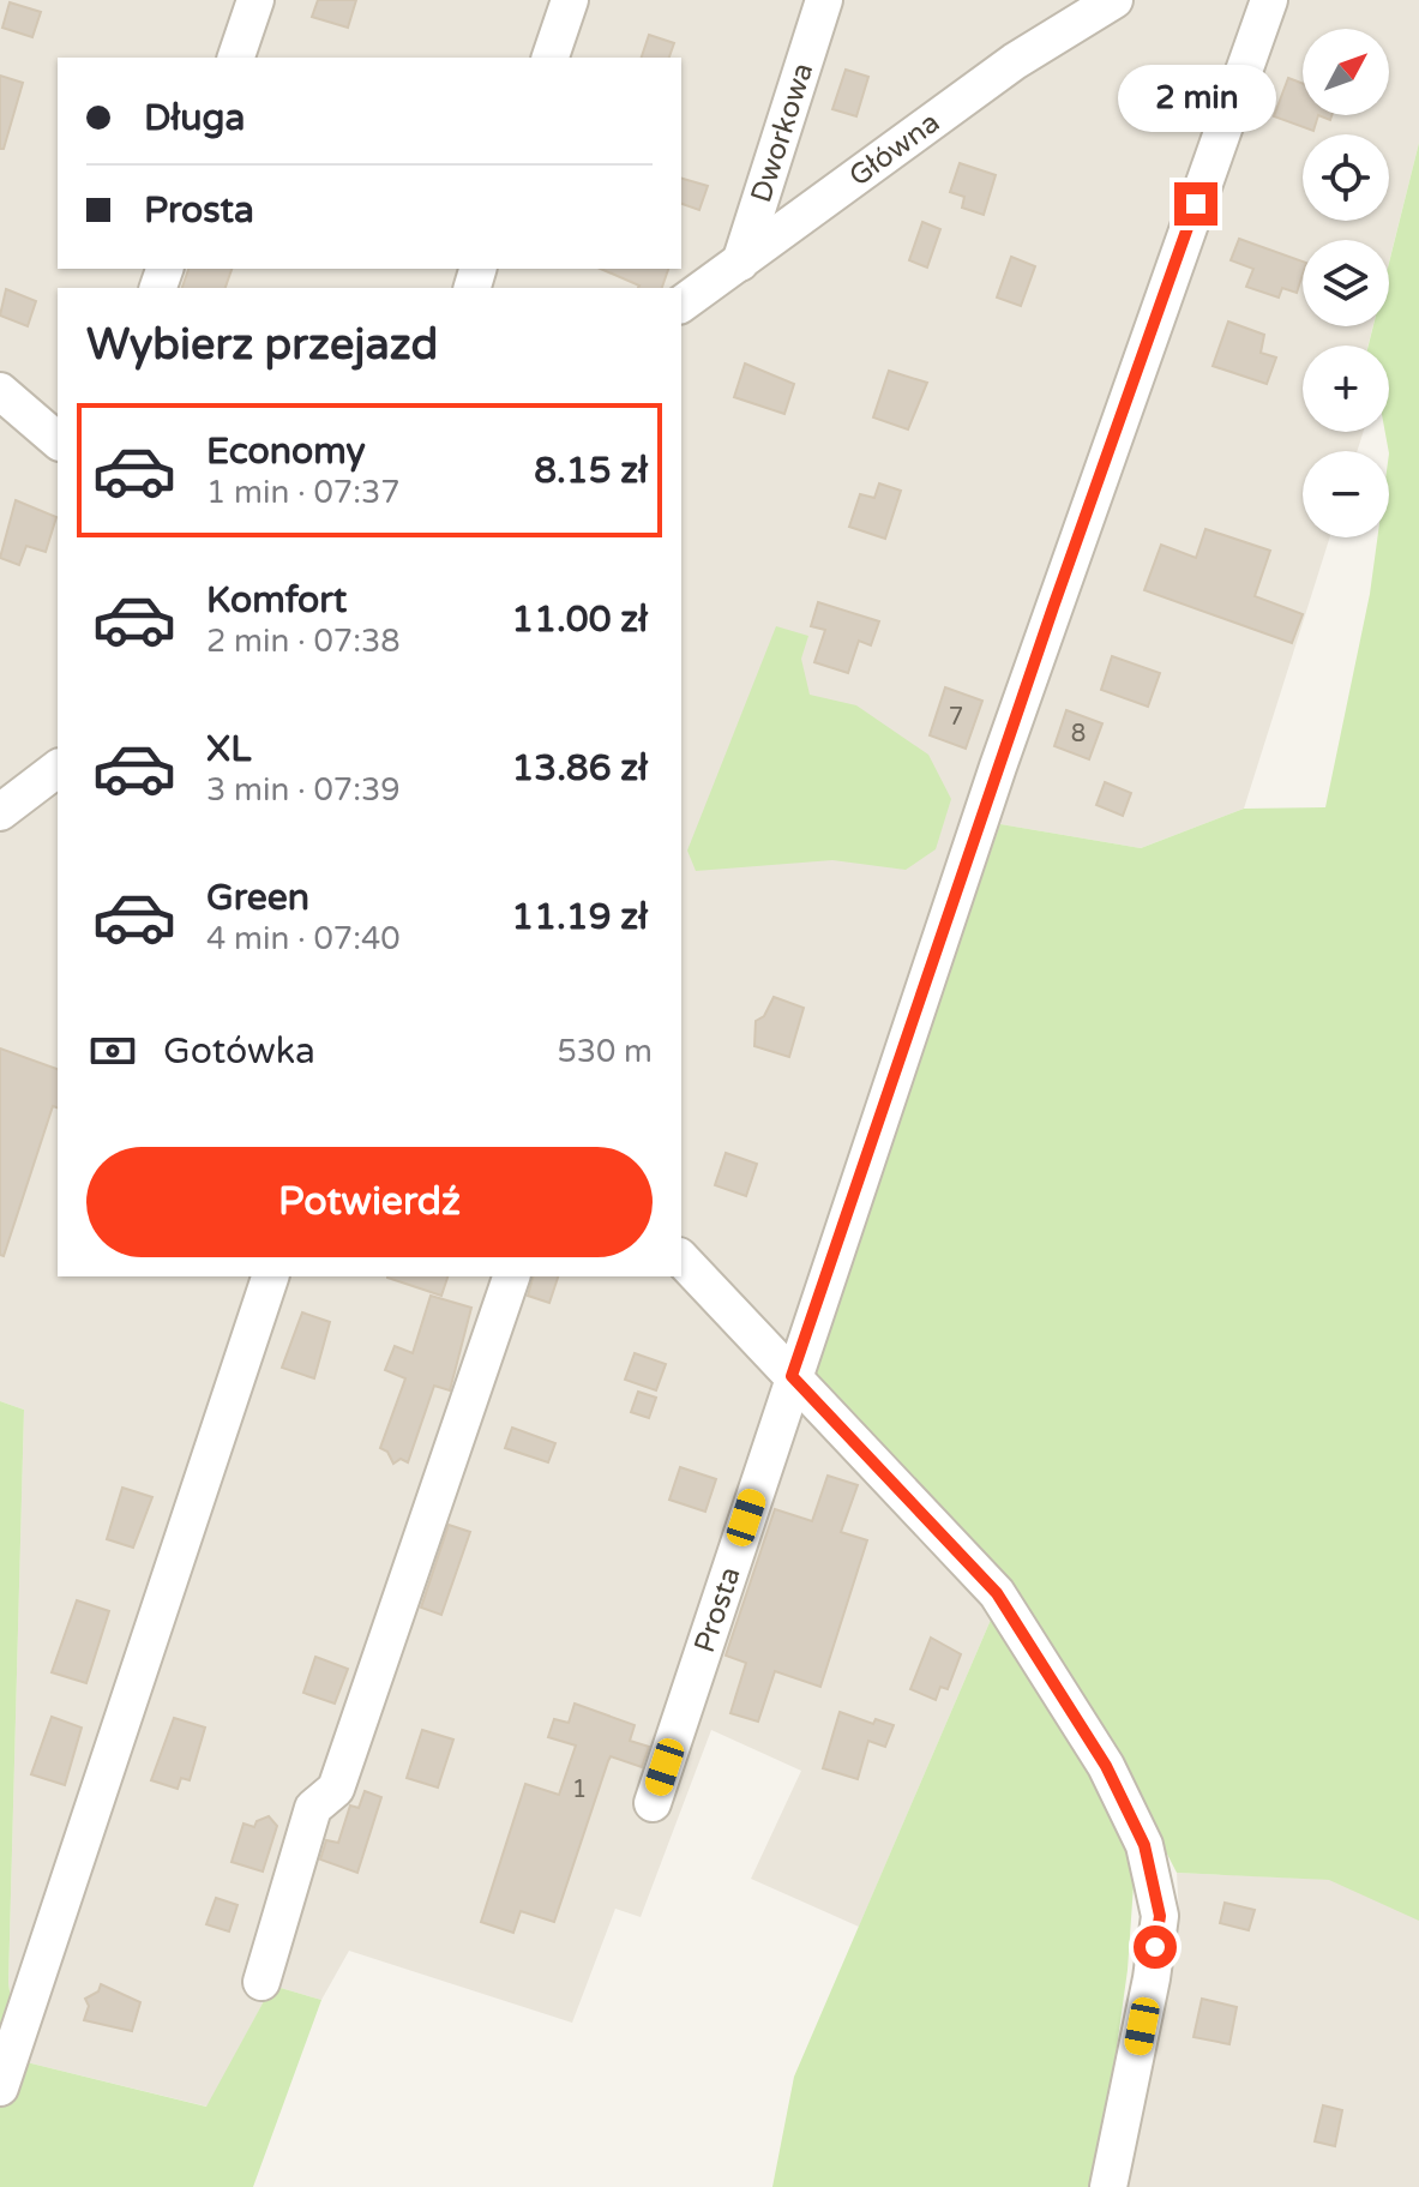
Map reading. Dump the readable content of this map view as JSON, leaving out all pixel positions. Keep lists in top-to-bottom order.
{
  "streets": {
    "street": ["Dworkowa", "Główna", "Prosta"]
  },
  "crossings": [
    ["Dworkowa", "Główna"]
  ],
  "house_numbers": ["7", "8", "1"],
  "north": "top right",
  "page": {
    "map_buttons": ["+", "−"],
    "banner": ["Długa", "Prosta"],
    "bubble": "2 min",
    "heading": "Wybierz przejazd",
    "list": [
      {
        "name": "Economy",
        "note": "1 min · 07:37",
        "value": "8.15 zł"
      },
      {
        "name": "Komfort",
        "note": "2 min · 07:38",
        "value": "11.00 zł"
      },
      {
        "name": "XL",
        "note": "3 min · 07:39",
        "value": "13.86 zł"
      },
      {
        "name": "Green",
        "note": "4 min · 07:40",
        "value": "11.19 zł"
      }
    ],
    "pay": ["Gotówka", "530 m"],
    "buttons": "Potwierdź"
  }
}
